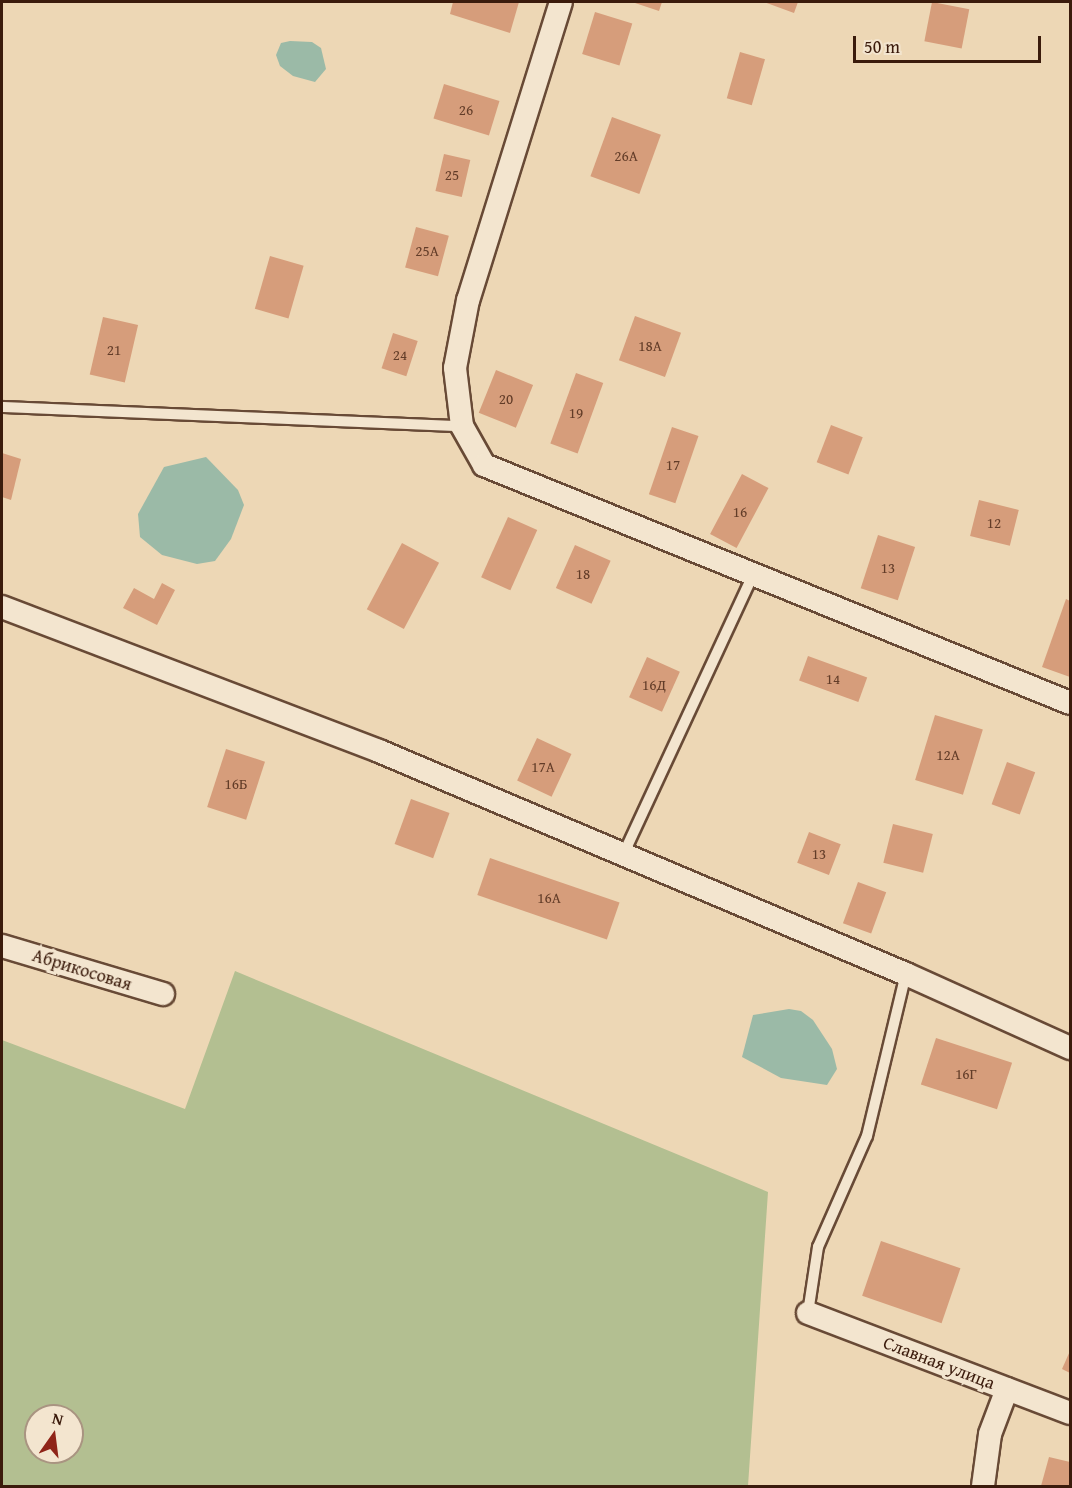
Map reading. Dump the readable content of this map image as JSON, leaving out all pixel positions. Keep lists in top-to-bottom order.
{
  "streets": {
    "street": ["Абрикосовая", "Славная улица"]
  },
  "house_numbers": [
    "26",
    "26А",
    "25",
    "25А",
    "18А",
    "21",
    "24",
    "20",
    "19",
    "17",
    "16",
    "12",
    "13",
    "18",
    "14",
    "16Д",
    "12А",
    "17А",
    "16Б",
    "13",
    "16А",
    "16Г"
  ],
  "scale_bar": "50 m",
  "north": "top"
}
